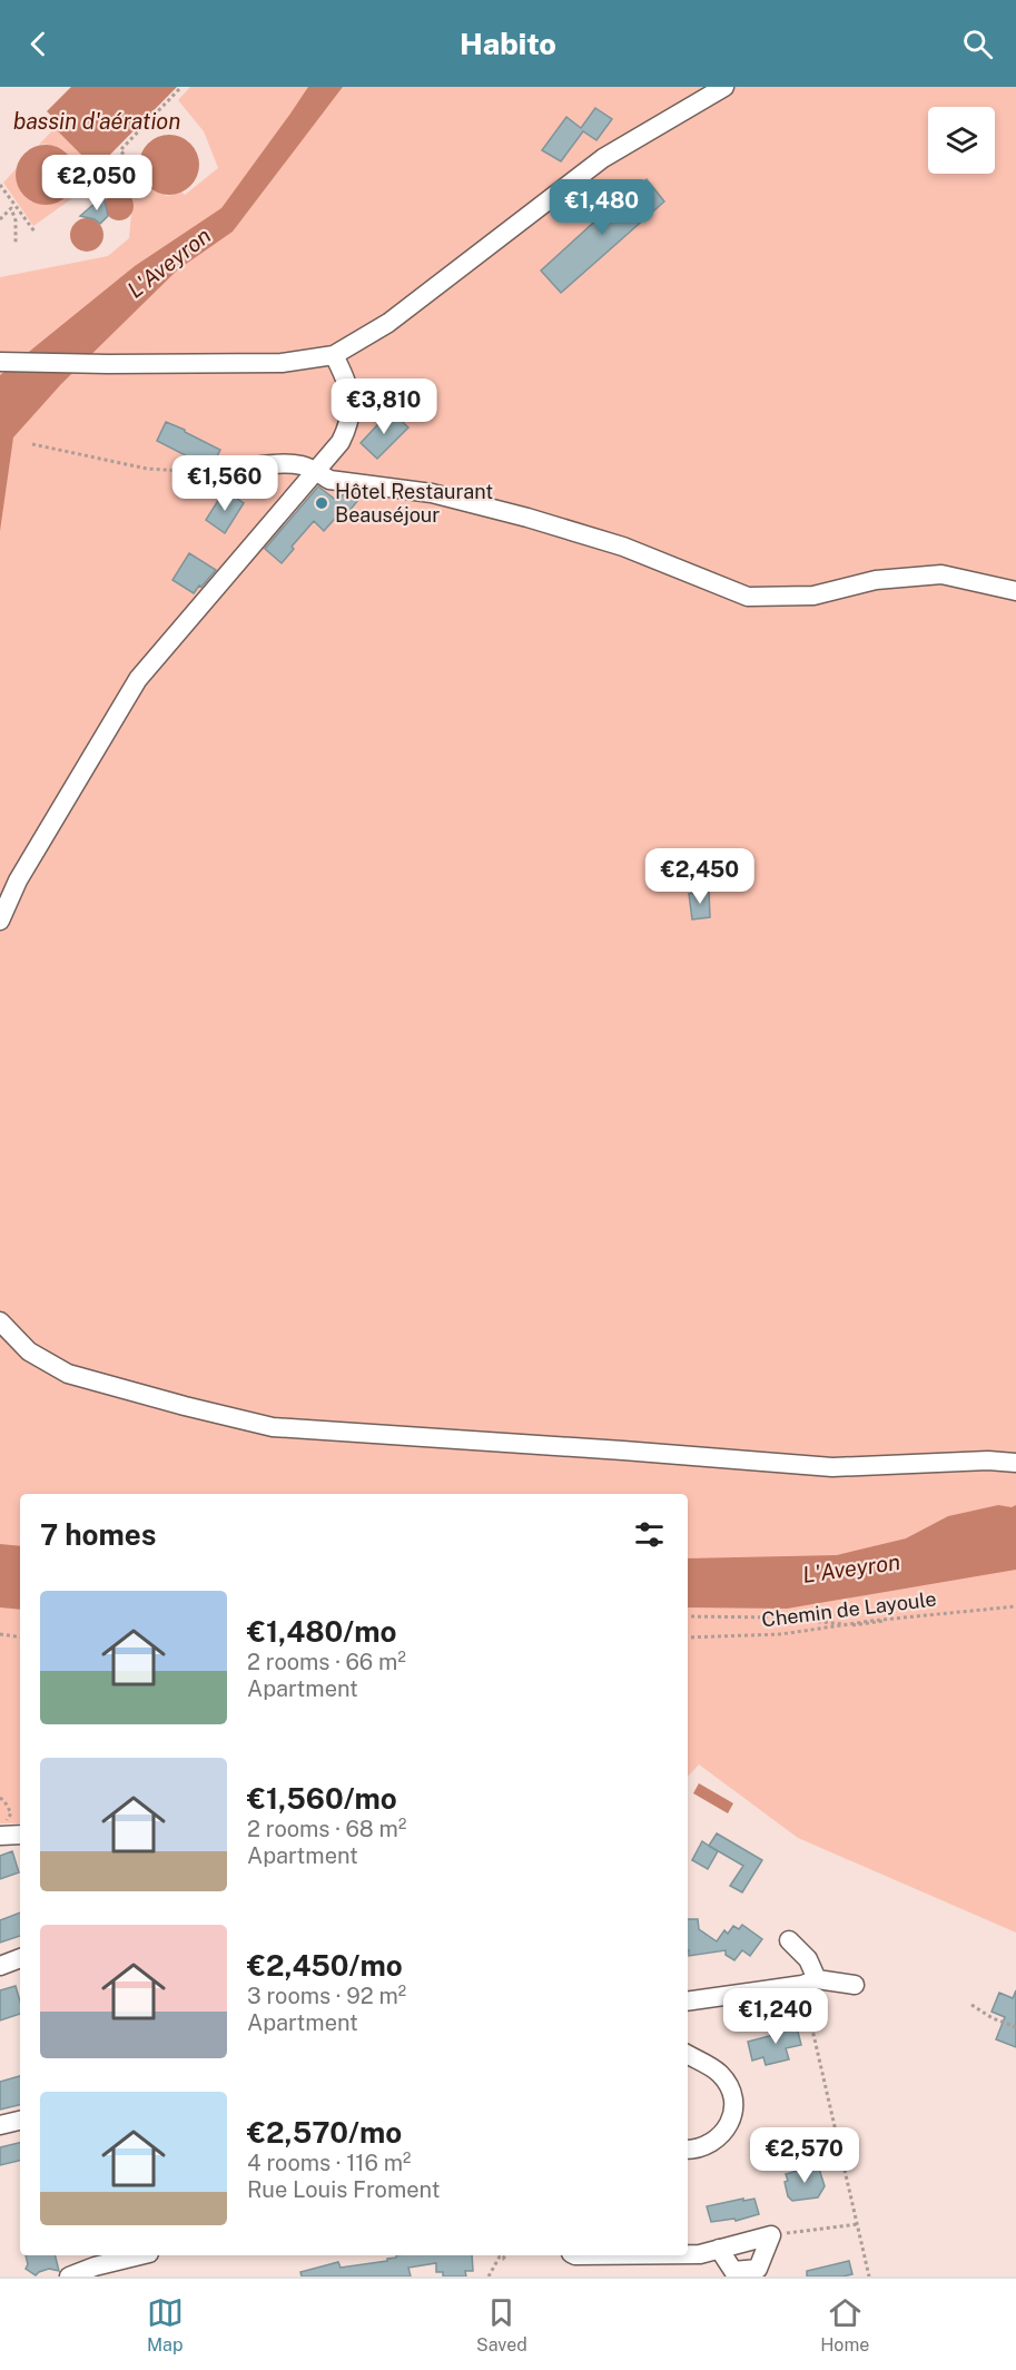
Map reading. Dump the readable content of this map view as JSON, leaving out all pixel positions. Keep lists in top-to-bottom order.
{
  "streets": {
    "path": ["Chemin de Layoule"]
  },
  "water": ["bassin d'aération", "L'Aveyron"],
  "places": ["Hôtel Restaurant Beauséjour"],
  "page": {
    "header": "Habito",
    "price": [
      "€2,050",
      "€1,480",
      "€3,810",
      "€1,560",
      "€2,450",
      "€1,240",
      "€2,570"
    ],
    "heading": "7 homes",
    "list": [
      {
        "name": "€1,480/mo",
        "note": "2 rooms · 66 m² · Apartment"
      },
      {
        "name": "€1,560/mo",
        "note": "2 rooms · 68 m² · Apartment"
      },
      {
        "name": "€2,450/mo",
        "note": "3 rooms · 92 m² · Apartment"
      },
      {
        "name": "€2,570/mo",
        "note": "4 rooms · 116 m² · Rue Louis Froment"
      }
    ],
    "tabs": ["Map", "Saved", "Home"]
  }
}
